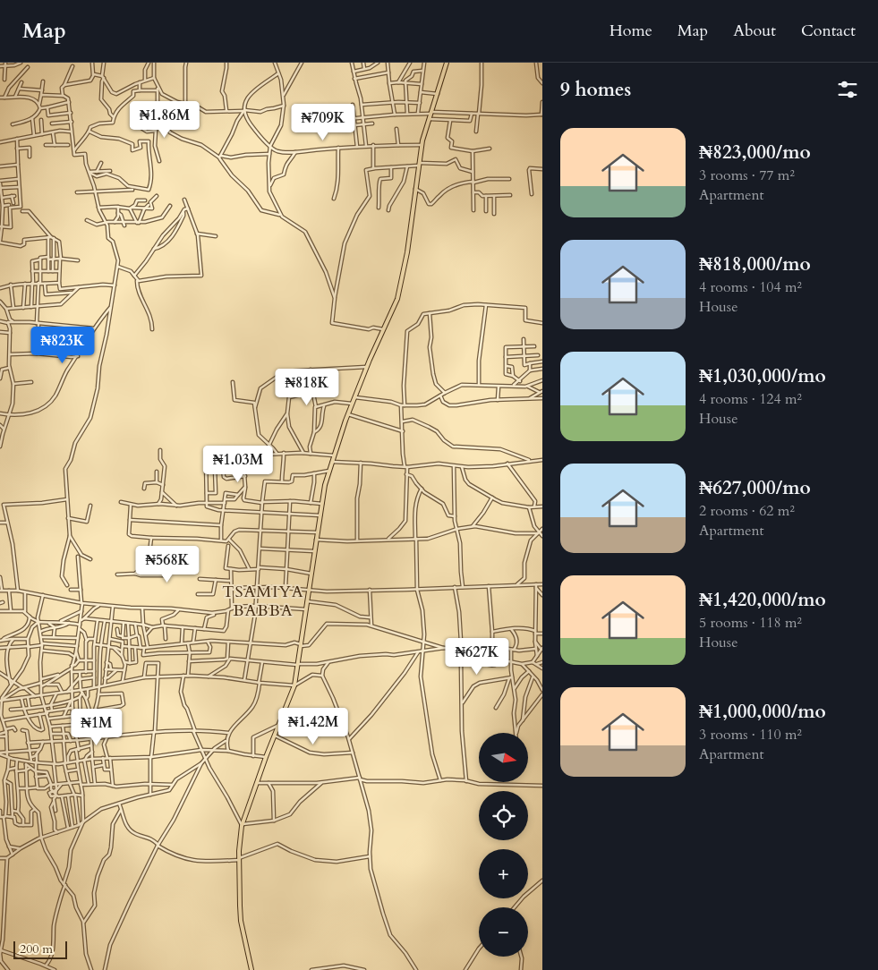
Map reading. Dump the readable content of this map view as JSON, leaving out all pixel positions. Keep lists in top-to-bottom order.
{
  "districts": ["TSAMIYA BABBA"],
  "scale_bar": "200 m",
  "north": "right",
  "page": {
    "header": "Map",
    "nav": [
      "Home",
      "Map",
      "About",
      "Contact"
    ],
    "heading": "9 homes",
    "price": [
      "₦1.86M",
      "₦709K",
      "₦823K",
      "₦818K",
      "₦1.03M",
      "₦568K",
      "₦627K",
      "₦1.42M",
      "₦1M"
    ],
    "list": [
      {
        "name": "₦823,000/mo",
        "note": "3 rooms · 77 m² · Apartment"
      },
      {
        "name": "₦818,000/mo",
        "note": "4 rooms · 104 m² · House"
      },
      {
        "name": "₦1,030,000/mo",
        "note": "4 rooms · 124 m² · House"
      },
      {
        "name": "₦627,000/mo",
        "note": "2 rooms · 62 m² · Apartment"
      },
      {
        "name": "₦1,420,000/mo",
        "note": "5 rooms · 118 m² · House"
      },
      {
        "name": "₦1,000,000/mo",
        "note": "3 rooms · 110 m² · Apartment"
      }
    ],
    "map_buttons": ["+", "−"],
    "scale": "200 m"
  }
}
